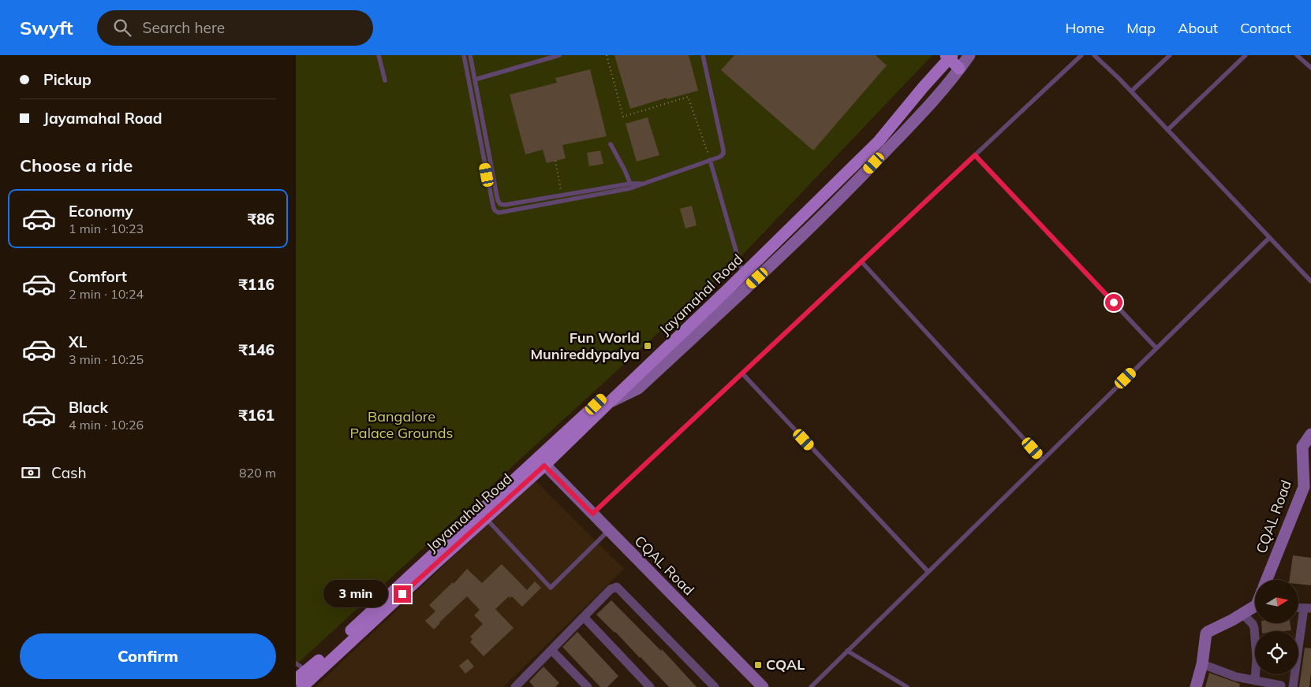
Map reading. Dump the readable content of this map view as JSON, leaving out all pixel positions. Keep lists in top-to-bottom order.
{
  "streets": {
    "main road": ["Jayamahal Road", "CQAL Road"]
  },
  "crossings": [
    ["Jayamahal Road", "CQAL Road"]
  ],
  "parks": ["Bangalore Palace Grounds"],
  "places": {
    "transit": ["Fun World Munireddypalya", "CQAL"]
  },
  "north": "right",
  "page": {
    "header": "Swyft",
    "search": "Search here",
    "nav": [
      "Home",
      "Map",
      "About",
      "Contact"
    ],
    "banner": ["Pickup", "Jayamahal Road"],
    "heading": "Choose a ride",
    "list": [
      {
        "name": "Economy",
        "note": "1 min · 10:23",
        "value": "₹86"
      },
      {
        "name": "Comfort",
        "note": "2 min · 10:24",
        "value": "₹116"
      },
      {
        "name": "XL",
        "note": "3 min · 10:25",
        "value": "₹146"
      },
      {
        "name": "Black",
        "note": "4 min · 10:26",
        "value": "₹161"
      }
    ],
    "pay": ["Cash", "820 m"],
    "bubble": "3 min",
    "buttons": "Confirm"
  }
}
